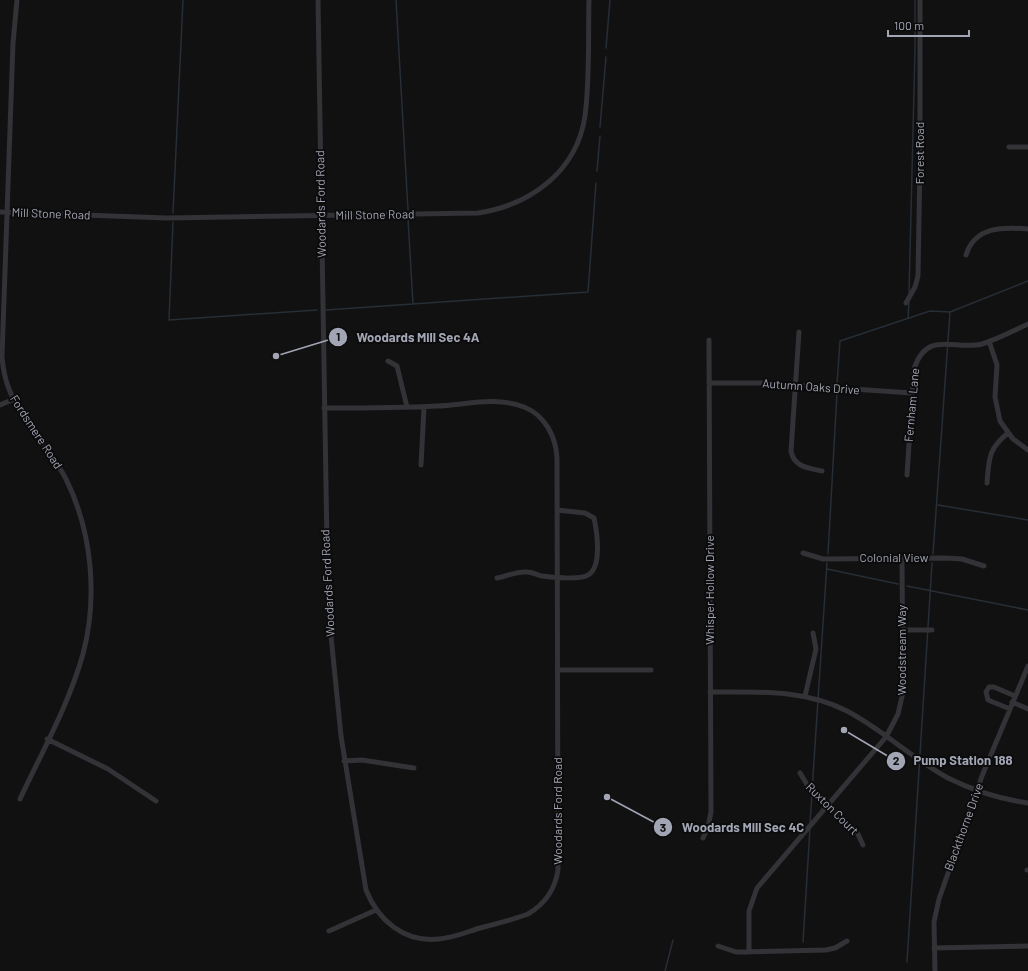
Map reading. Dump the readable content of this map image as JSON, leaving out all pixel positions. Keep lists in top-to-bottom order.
{
  "streets": {
    "street": [
      "Forest Road",
      "Woodards Ford Road",
      "Mill Stone Road",
      "Autumn Oaks Drive",
      "Fernham Lane",
      "Fordsmere Road",
      "Colonial View",
      "Whisper Hollow Drive",
      "Woodstream Way",
      "Ruxton Court",
      "Blackthorne Drive"
    ]
  },
  "crossings": [
    ["Woodards Ford Road", "Mill Stone Road"],
    ["Mill Stone Road", "Fordsmere Road"],
    ["Autumn Oaks Drive", "Fernham Lane"],
    ["Autumn Oaks Drive", "Whisper Hollow Drive"],
    ["Colonial View", "Woodstream Way"],
    ["Woodstream Way", "Ruxton Court"]
  ],
  "places": ["Woodards Mill Sec 4A", "Pump Station 188", "Woodards Mill Sec 4C"],
  "scale_bar": "100 m"
}
